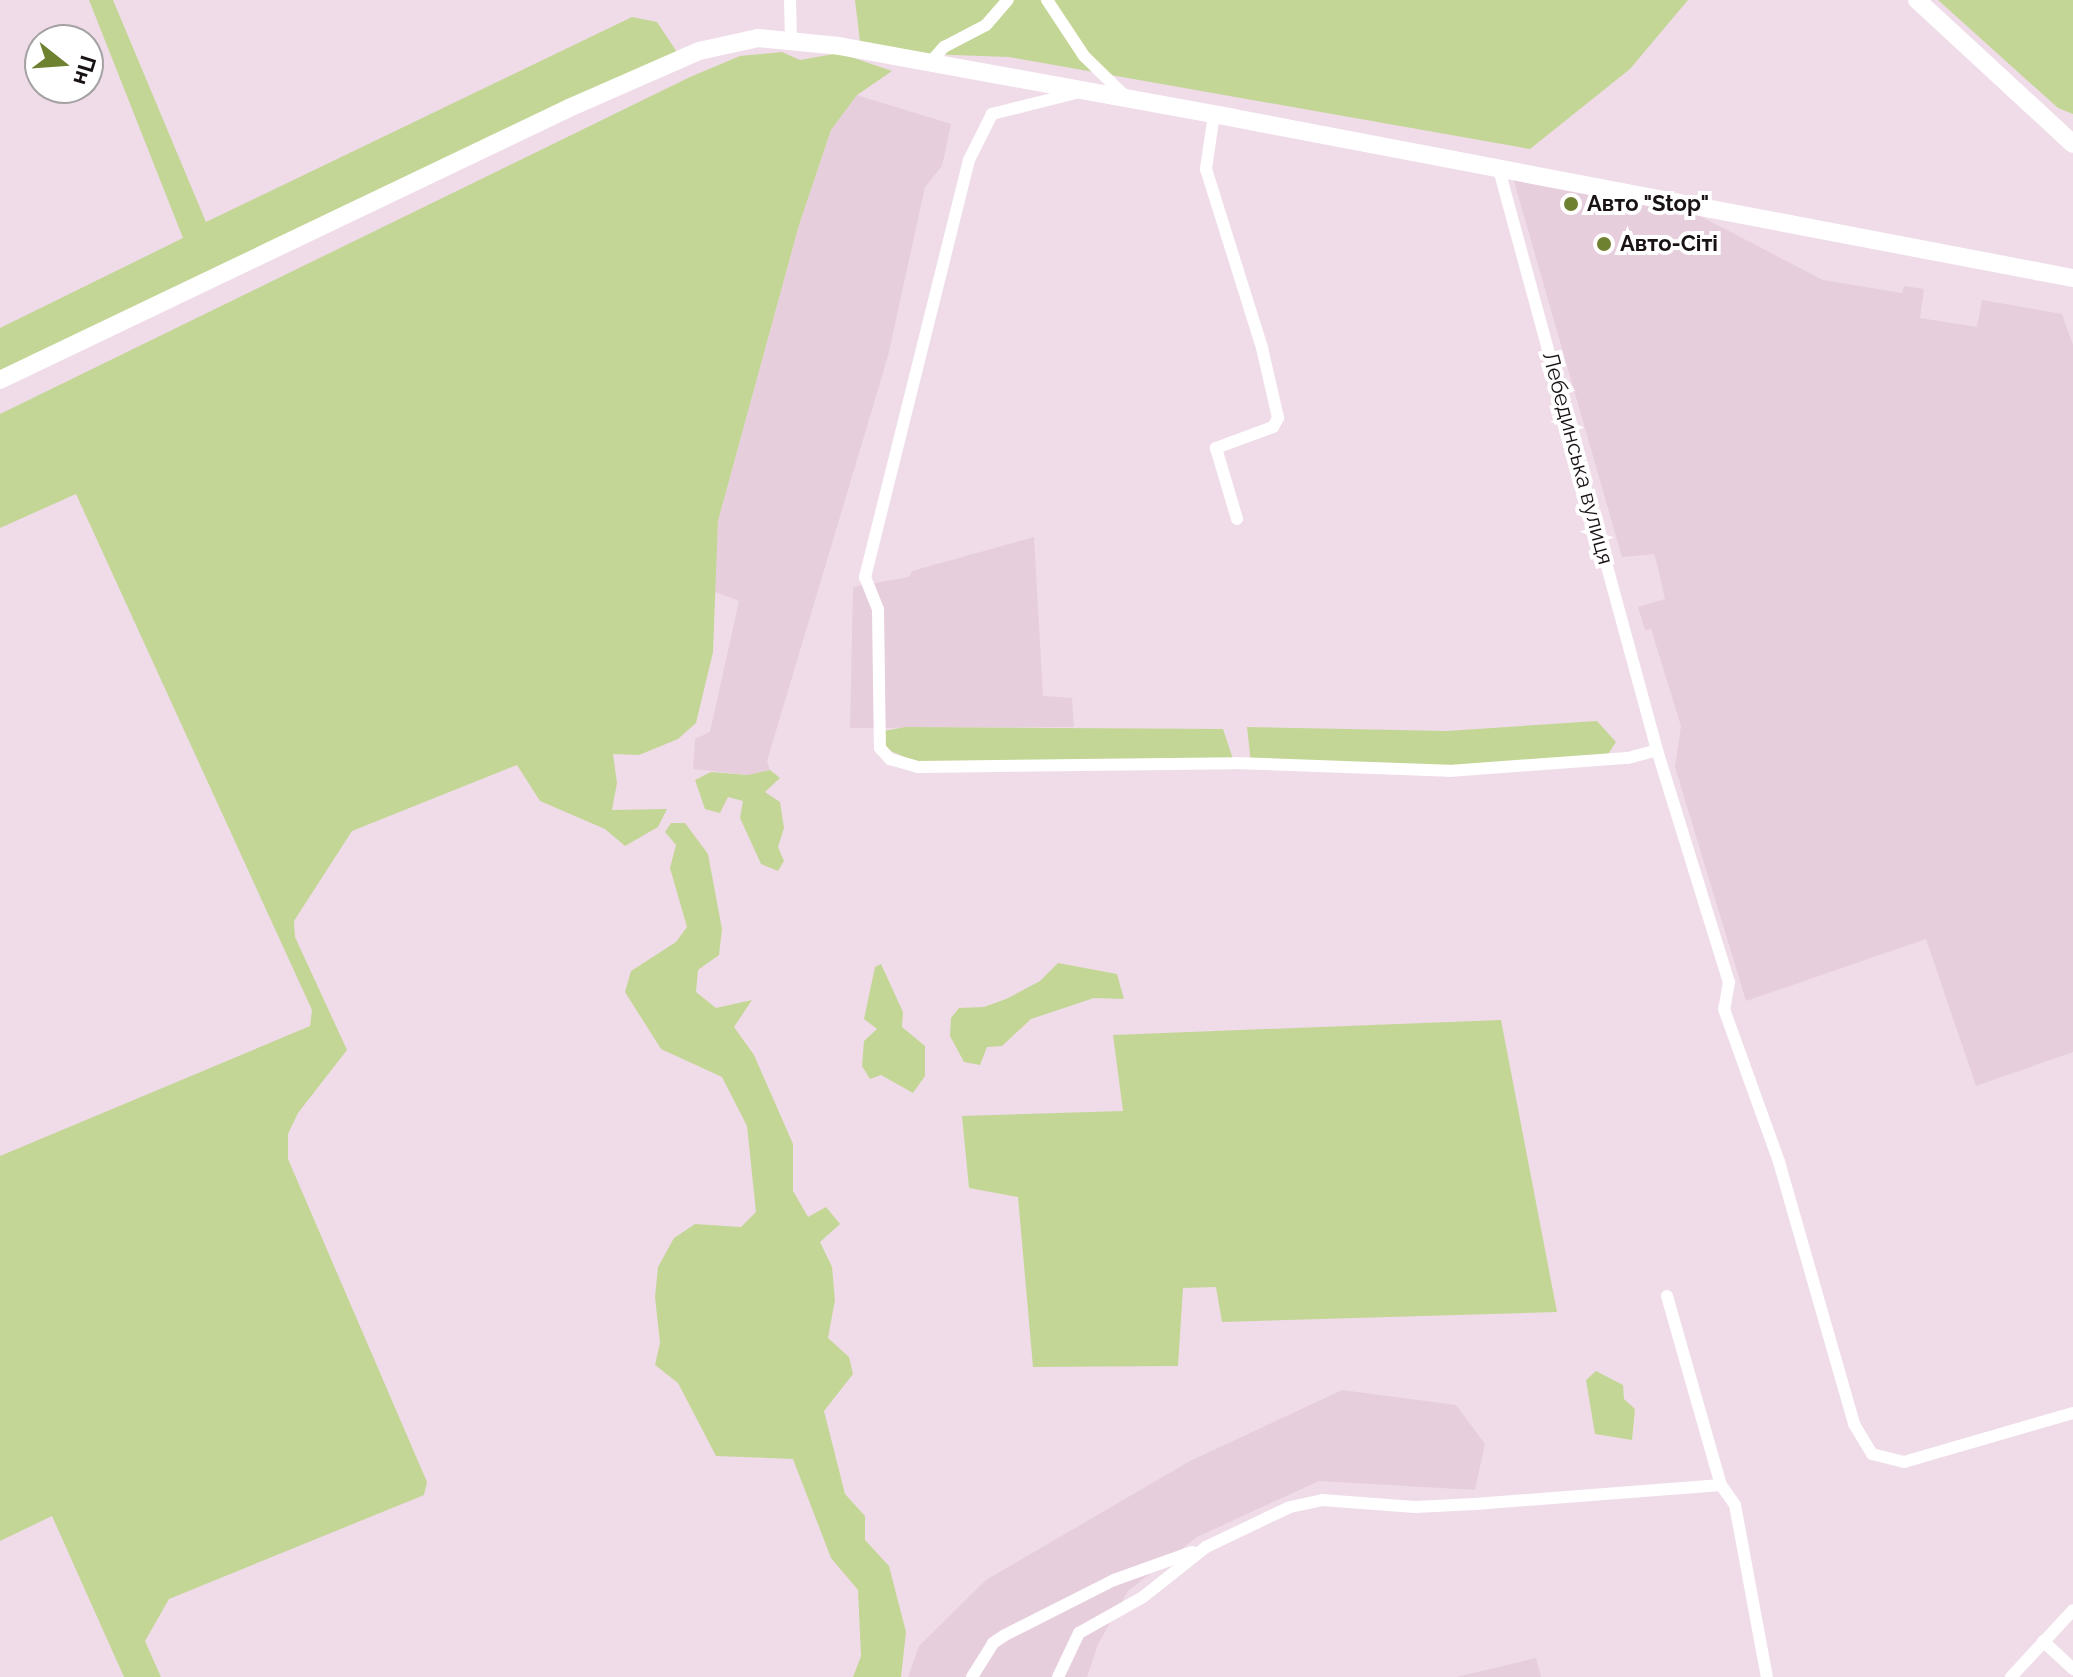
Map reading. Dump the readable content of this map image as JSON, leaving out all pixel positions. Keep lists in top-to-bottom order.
{
  "streets": {
    "street": ["Лебединська вулиця"]
  },
  "places": ["Авто \"Stop\"", "Авто-Сіті"],
  "north": "right"
}
